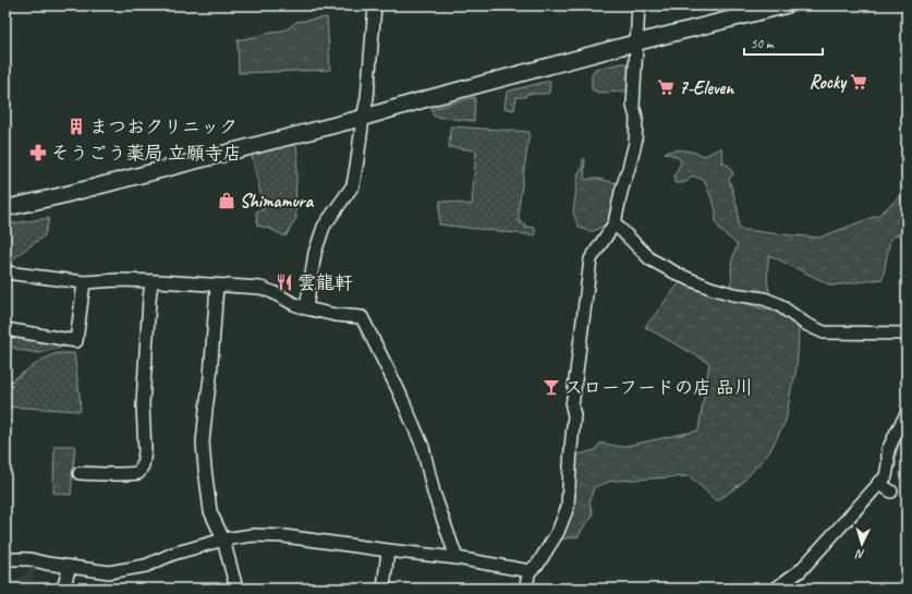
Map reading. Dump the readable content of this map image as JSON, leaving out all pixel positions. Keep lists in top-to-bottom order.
{
  "places": {
    "supermarket": ["Rocky", "7-Eleven"],
    "building": ["まつおクリニック"],
    "pharmacy": ["そうごう薬局 立願寺店"],
    "shop": ["Shimamura"],
    "restaurant": ["雲龍軒"],
    "bar": ["スローフードの店 品川"]
  },
  "scale_bar": "50 m",
  "north": "bottom"
}
